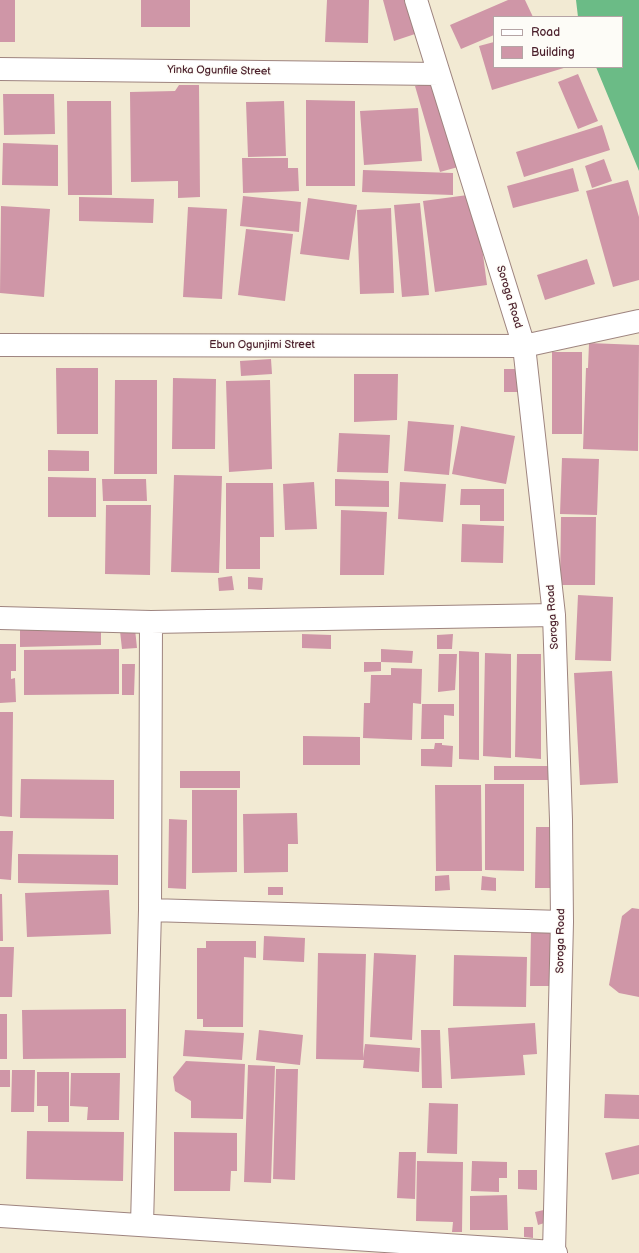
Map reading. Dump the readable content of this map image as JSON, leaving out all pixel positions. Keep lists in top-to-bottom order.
{
  "streets": {
    "street": ["Yinka Ogunfile Street", "Soroga Road", "Ebun Ogunjimi Street"]
  },
  "crossings": [
    ["Yinka Ogunfile Street", "Soroga Road"],
    ["Soroga Road", "Ebun Ogunjimi Street"]
  ],
  "legend": ["Road", "Building"]
}
